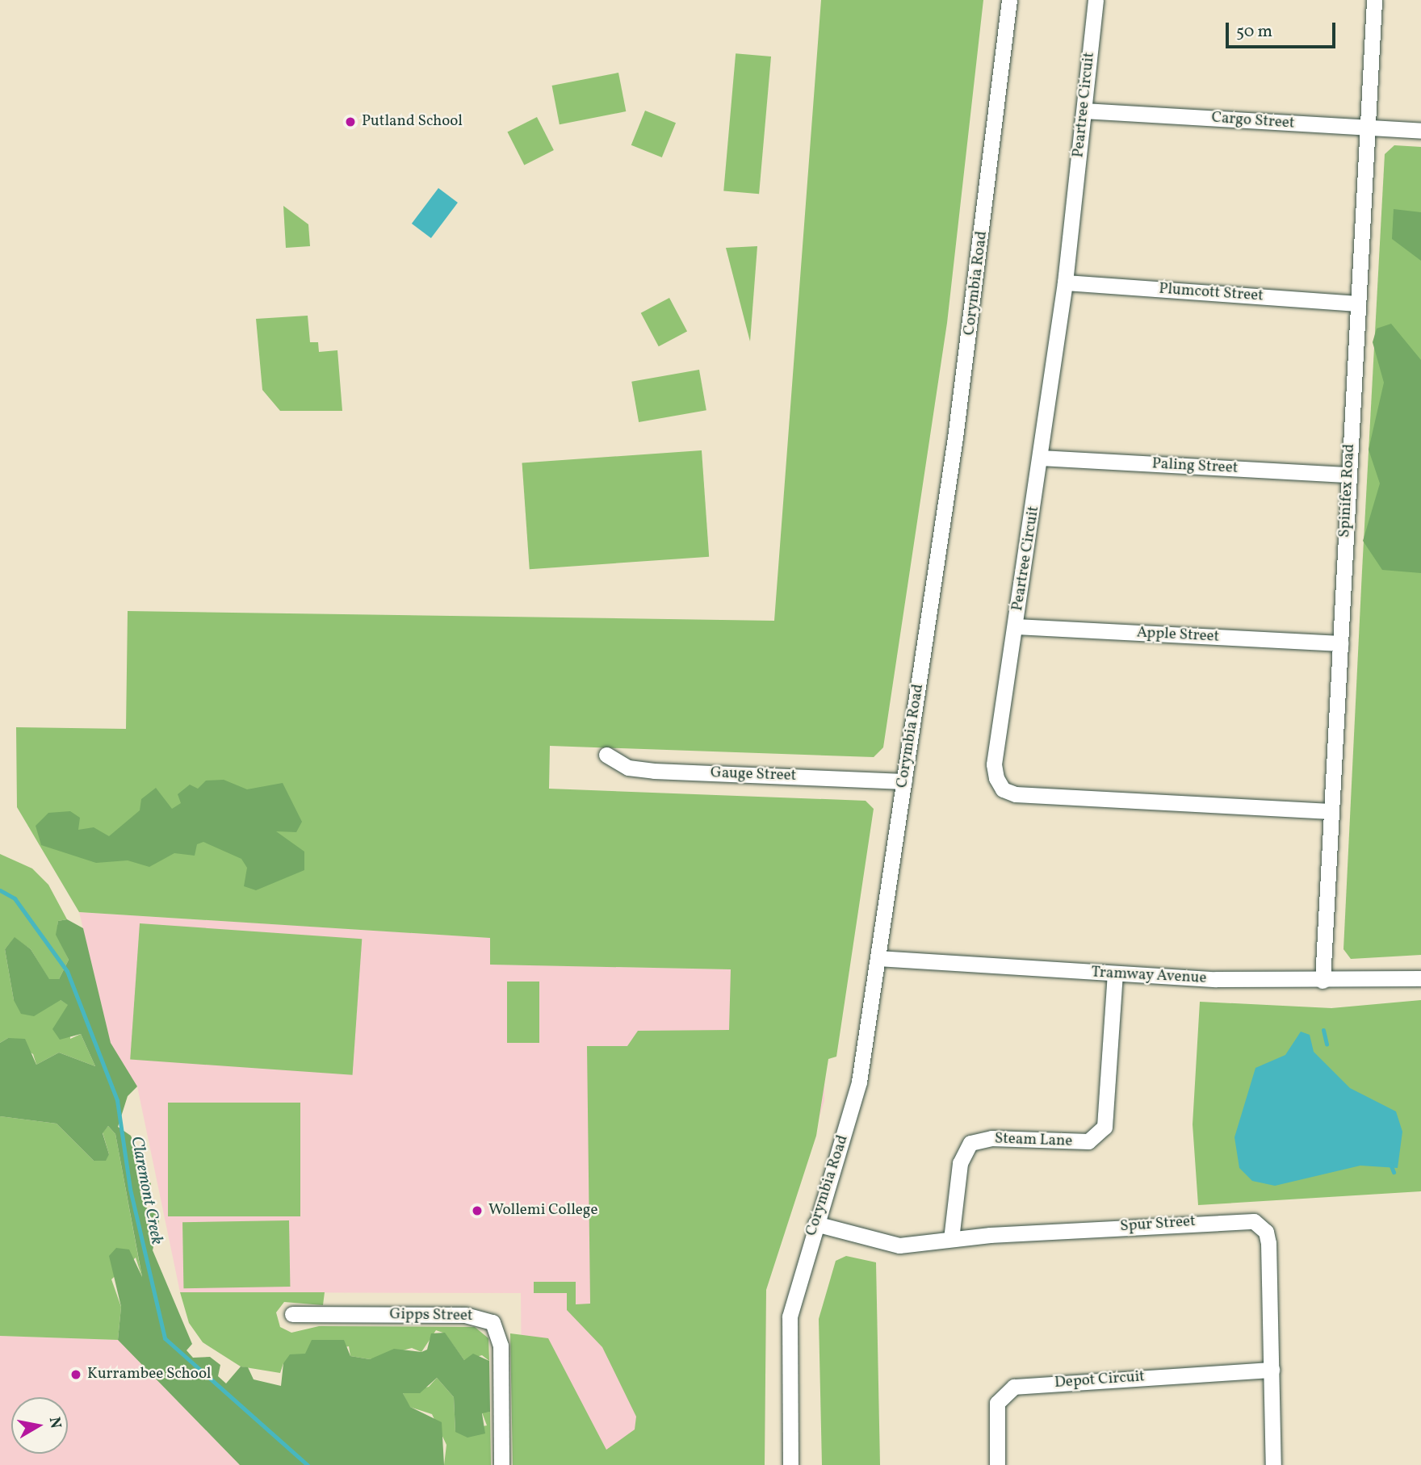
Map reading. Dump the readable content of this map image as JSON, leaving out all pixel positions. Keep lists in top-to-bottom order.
{
  "streets": {
    "street": [
      "Peartree Circuit",
      "Cargo Street",
      "Corymbia Road",
      "Plumcott Street",
      "Paling Street",
      "Spinifex Road",
      "Apple Street",
      "Gauge Street",
      "Tramway Avenue",
      "Steam Lane",
      "Spur Street",
      "Gipps Street",
      "Depot Circuit"
    ]
  },
  "crossings": [
    ["Peartree Circuit", "Cargo Street"],
    ["Peartree Circuit", "Plumcott Street"],
    ["Peartree Circuit", "Paling Street"],
    ["Peartree Circuit", "Spinifex Road"],
    ["Peartree Circuit", "Apple Street"],
    ["Cargo Street", "Spinifex Road"],
    ["Corymbia Road", "Gauge Street"],
    ["Corymbia Road", "Tramway Avenue"],
    ["Corymbia Road", "Spur Street"],
    ["Plumcott Street", "Spinifex Road"],
    ["Paling Street", "Spinifex Road"],
    ["Spinifex Road", "Apple Street"],
    ["Spinifex Road", "Tramway Avenue"],
    ["Tramway Avenue", "Steam Lane"],
    ["Steam Lane", "Spur Street"],
    ["Spur Street", "Depot Circuit"]
  ],
  "water": ["Claremont Creek"],
  "places": ["Putland School", "Wollemi College", "Kurrambee School"],
  "scale_bar": "50 m",
  "north": "right"
}
